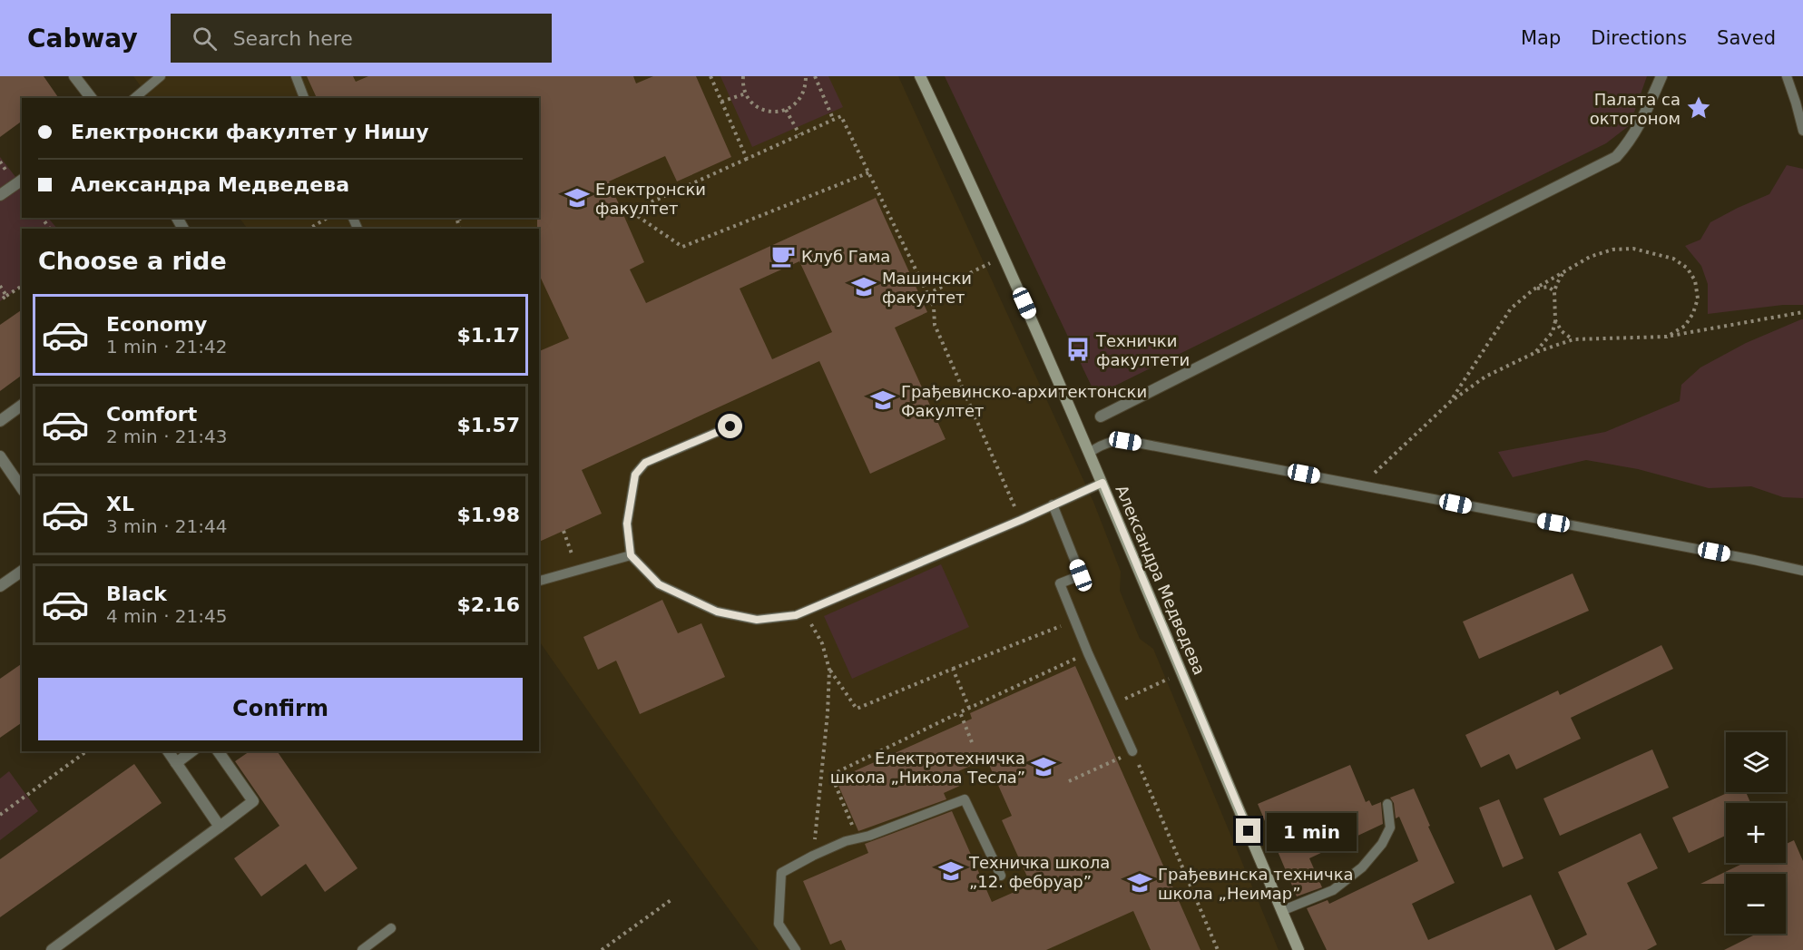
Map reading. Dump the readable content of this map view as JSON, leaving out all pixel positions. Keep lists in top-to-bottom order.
{
  "streets": {
    "main road": ["Александра Медведева"]
  },
  "places": {
    "place": ["Палата са октогоном"],
    "school or university": [
      "Електронски факултет",
      "Машински факултет",
      "Грађевинско-архитектонски Факултет",
      "Електротехничка школа „Никола Тесла”",
      "Техничка школа „12. фебруар”",
      "Грађевинска техничка школа „Неимар”"
    ],
    "cafe": ["Клуб Гама"],
    "bus stop": ["Технички факултети"]
  },
  "page": {
    "header": "Cabway",
    "search": "Search here",
    "nav": ["Map", "Directions", "Saved"],
    "banner": ["Електронски факултет у Нишу", "Александра Медведева"],
    "heading": "Choose a ride",
    "list": [
      {
        "name": "Economy",
        "note": "1 min · 21:42",
        "value": "$1.17"
      },
      {
        "name": "Comfort",
        "note": "2 min · 21:43",
        "value": "$1.57"
      },
      {
        "name": "XL",
        "note": "3 min · 21:44",
        "value": "$1.98"
      },
      {
        "name": "Black",
        "note": "4 min · 21:45",
        "value": "$2.16"
      }
    ],
    "buttons": "Confirm",
    "map_buttons": ["+", "−"],
    "bubble": "1 min"
  }
}
